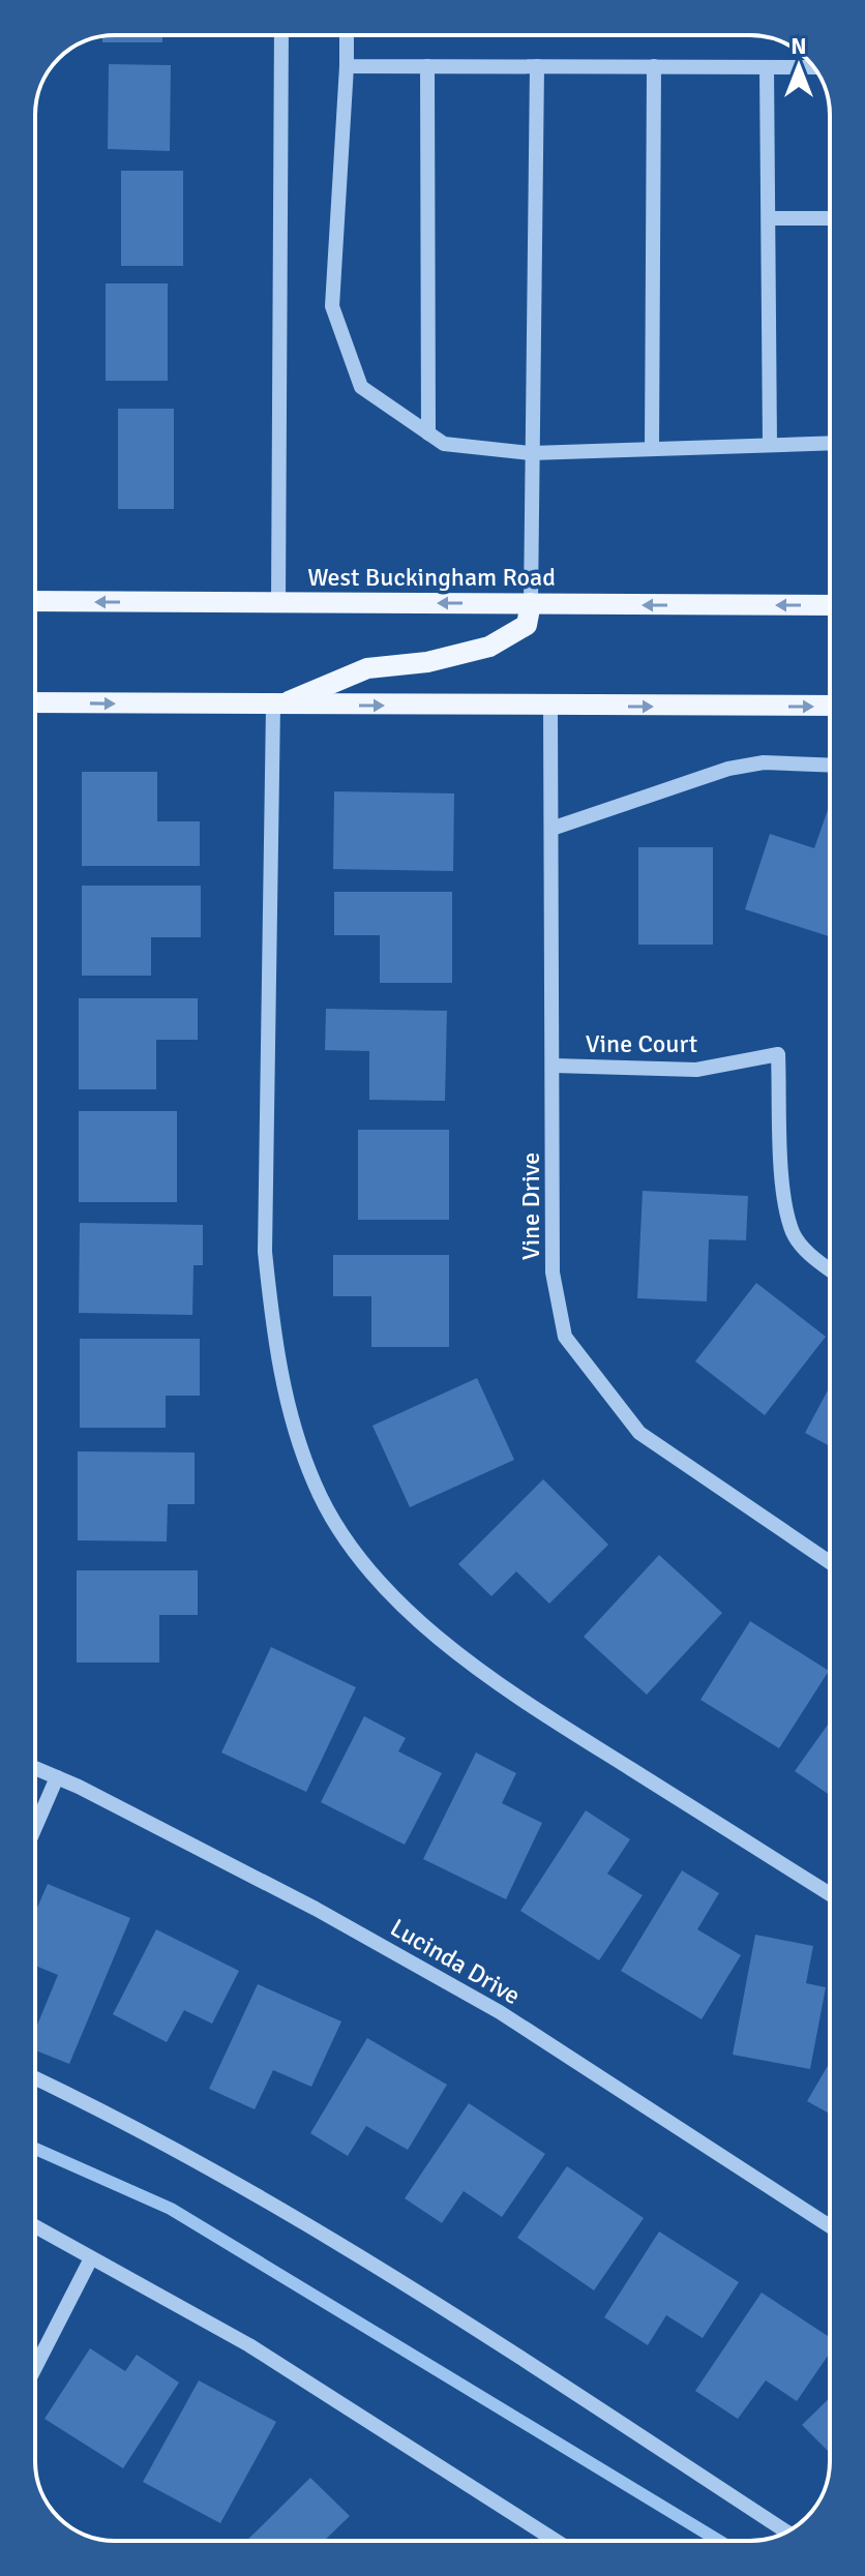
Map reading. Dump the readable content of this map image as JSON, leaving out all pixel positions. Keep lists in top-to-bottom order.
{
  "streets": {
    "main road": ["West Buckingham Road"],
    "street": ["Vine Court", "Vine Drive", "Lucinda Drive"]
  },
  "crossings": [
    ["Vine Court", "Vine Drive"]
  ],
  "north": "top"
}
